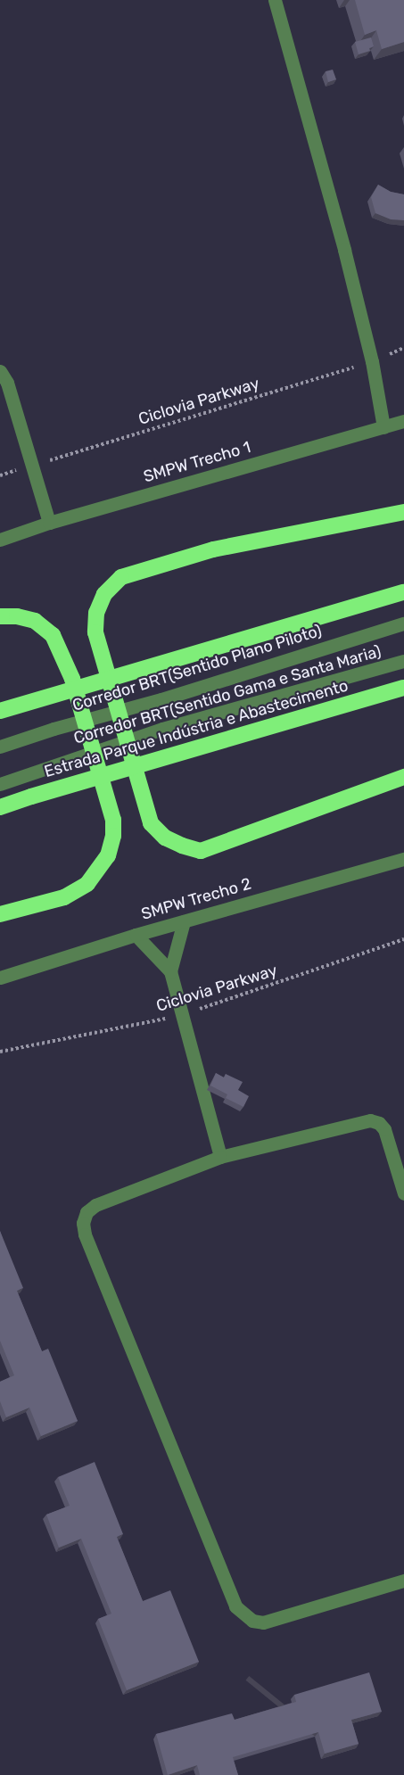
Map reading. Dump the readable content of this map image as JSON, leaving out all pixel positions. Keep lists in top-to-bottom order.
{
  "streets": {
    "highway": ["Estrada Parque Indústria e Abastecimento"],
    "street": [
      "SMPW Trecho 1",
      "Corredor BRT(Sentido Plano Piloto)",
      "Corredor BRT(Sentido Gama e Santa Maria)",
      "SMPW Trecho 2"
    ],
    "path": ["Ciclovia Parkway"]
  }
}
